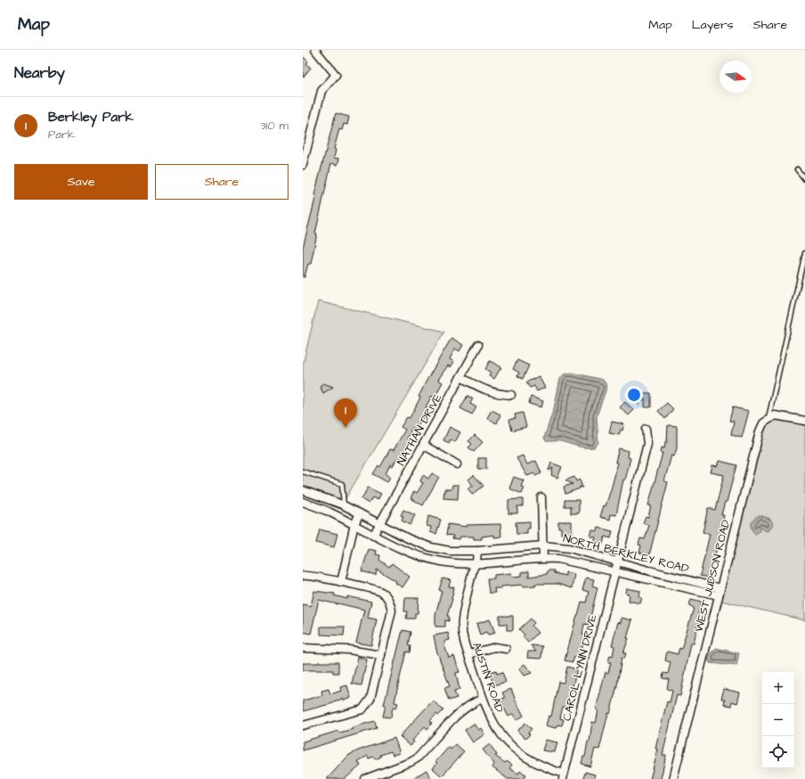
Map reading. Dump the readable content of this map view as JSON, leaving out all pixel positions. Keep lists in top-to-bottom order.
{
  "streets": {
    "street": [
      "NATHAN DRIVE",
      "NORTH BERKLEY ROAD",
      "WEST JUDSON ROAD",
      "CAROL LYNN DRIVE",
      "AUSTIN ROAD"
    ]
  },
  "crossings": [
    ["NATHAN DRIVE", "NORTH BERKLEY ROAD"],
    ["NORTH BERKLEY ROAD", "WEST JUDSON ROAD"],
    ["NORTH BERKLEY ROAD", "CAROL LYNN DRIVE"],
    ["NORTH BERKLEY ROAD", "AUSTIN ROAD"],
    ["CAROL LYNN DRIVE", "AUSTIN ROAD"]
  ],
  "north": "right",
  "page": {
    "header": "Map",
    "nav": ["Map", "Layers", "Share"],
    "heading": "Nearby",
    "list": [
      {
        "mark": "1",
        "name": "Berkley Park",
        "note": "Park",
        "value": "310 m"
      }
    ],
    "buttons": ["Save", "Share"],
    "pins": "1",
    "map_buttons": ["+", "−"]
  }
}
